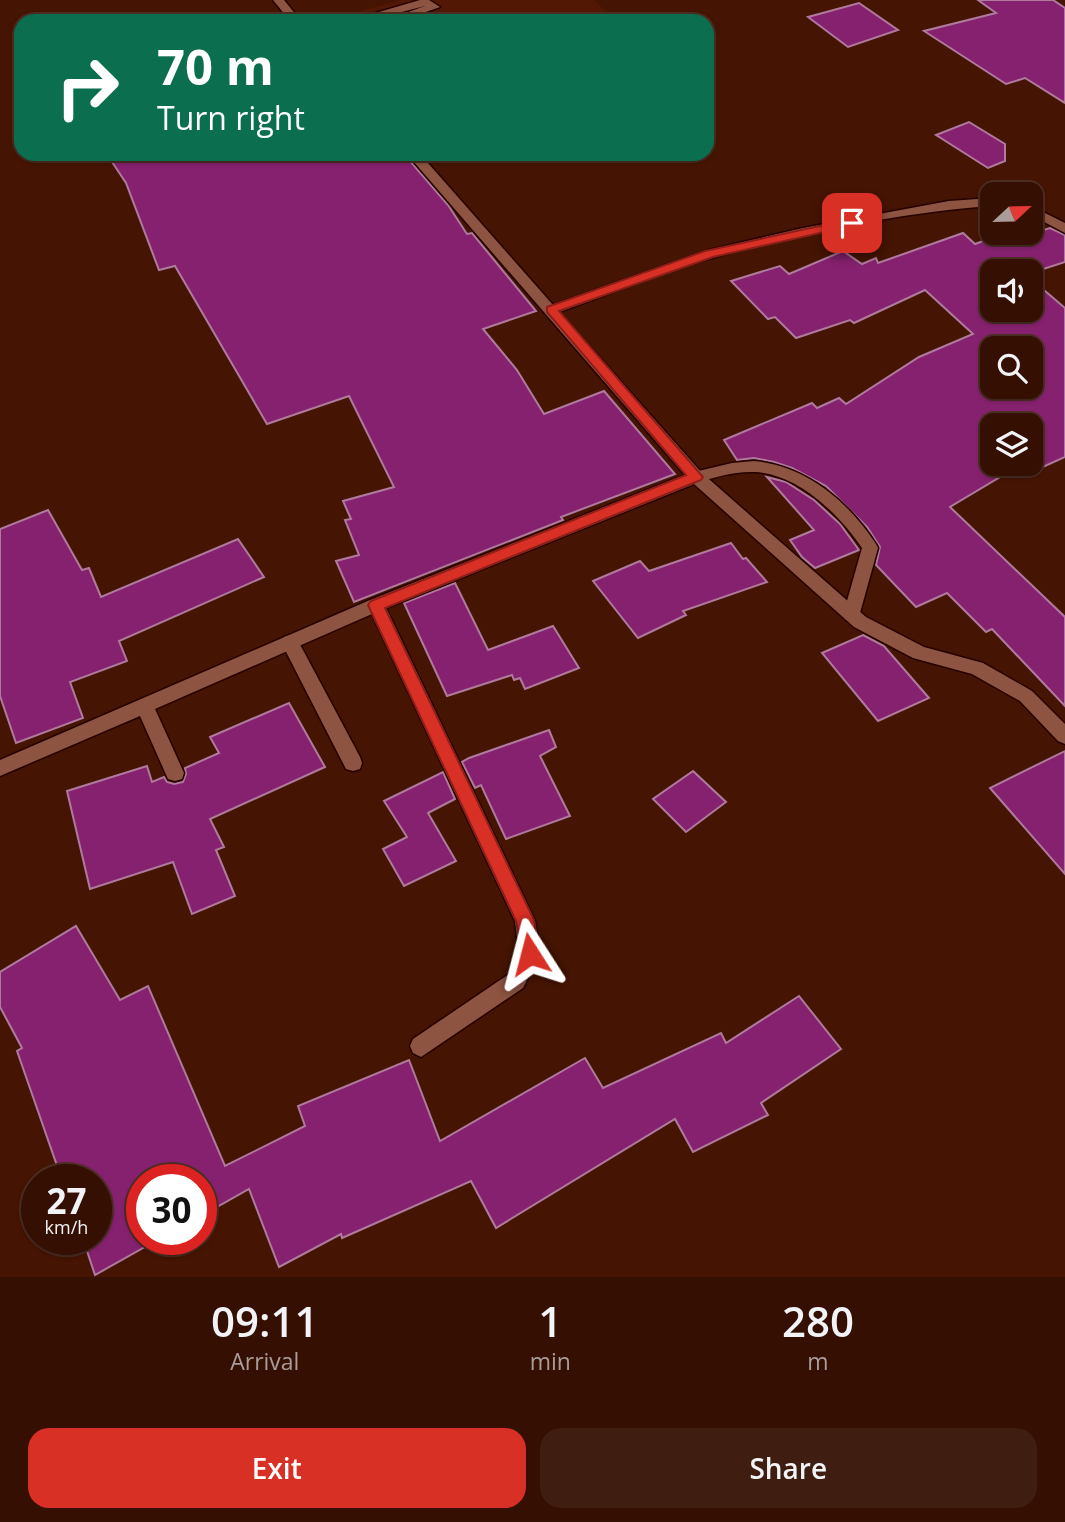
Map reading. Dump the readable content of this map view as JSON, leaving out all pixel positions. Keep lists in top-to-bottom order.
{
  "north": "right",
  "page": {
    "turn": ["70 m", "Turn right"],
    "speed": "27 km/h",
    "limit": "30",
    "eta": [
      "09:11",
      "Arrival",
      "1",
      "min",
      "280",
      "m"
    ],
    "buttons": ["Exit", "Share"]
  }
}
